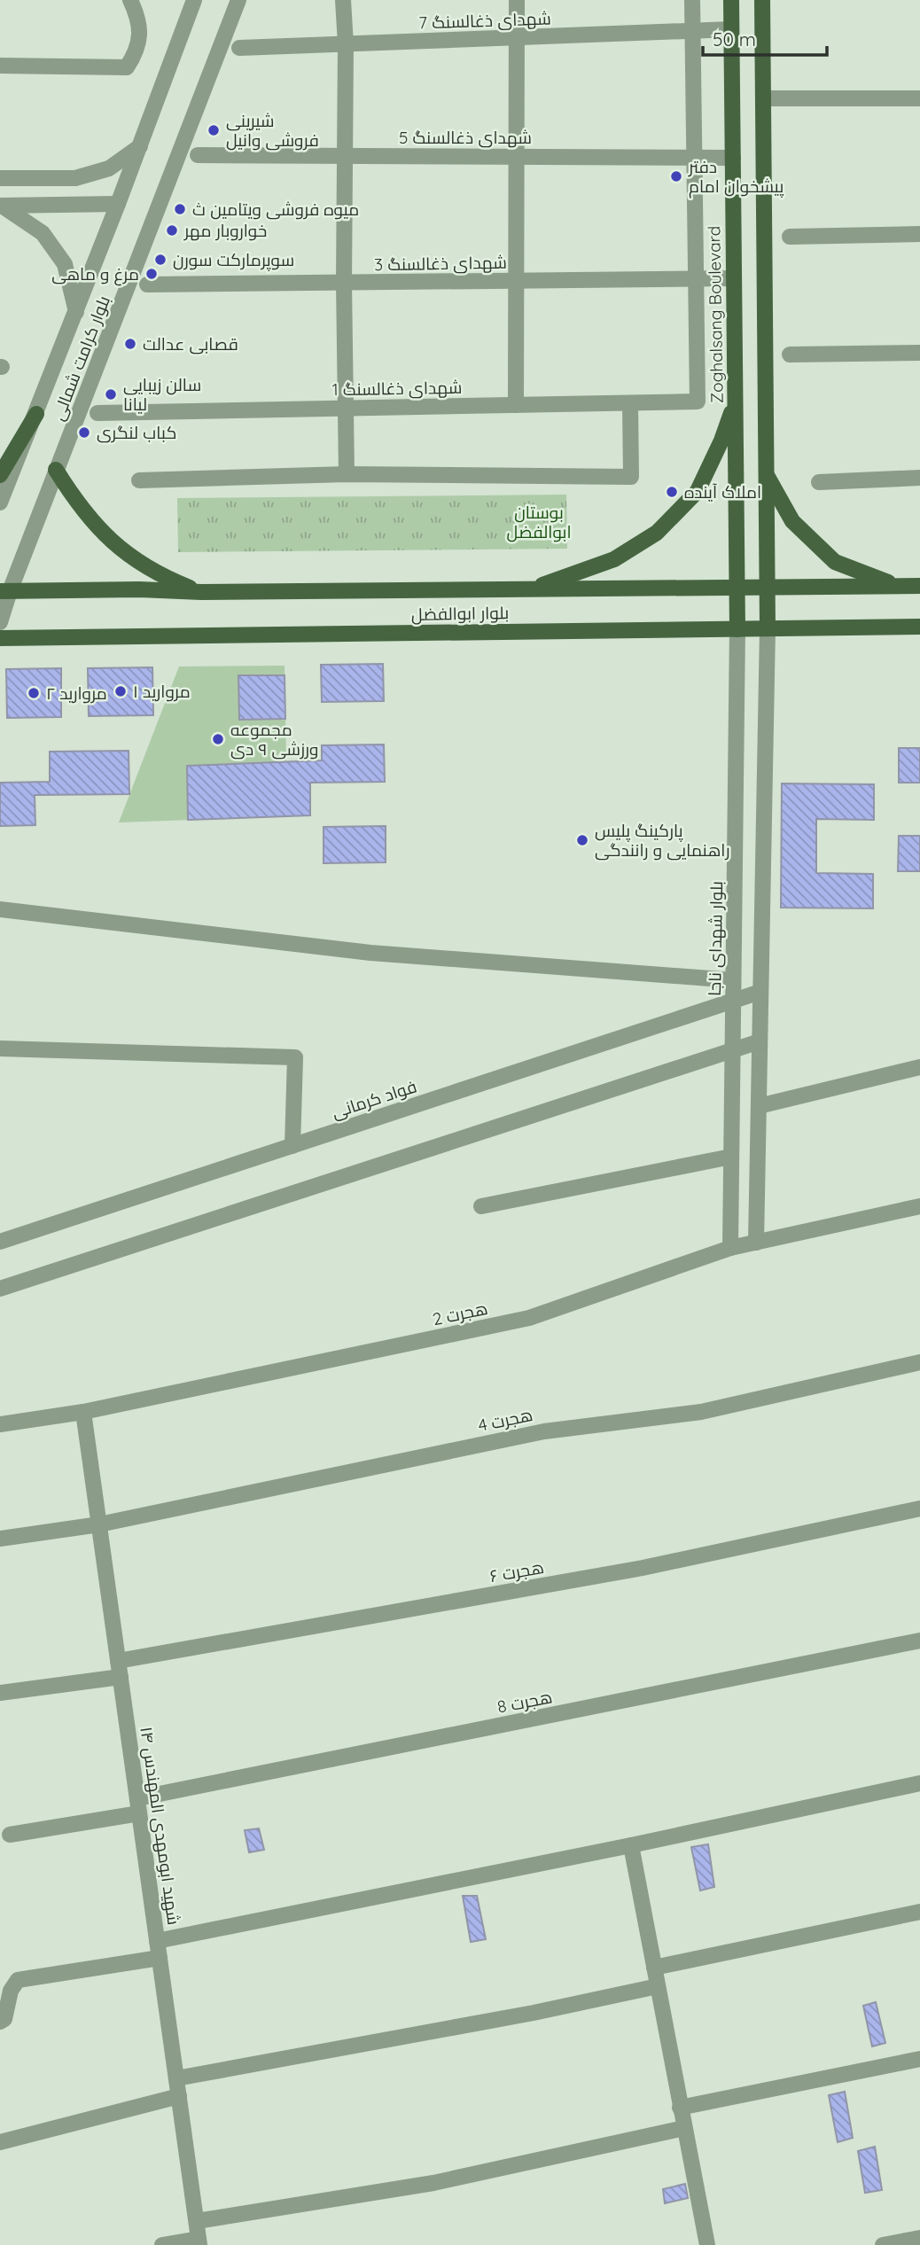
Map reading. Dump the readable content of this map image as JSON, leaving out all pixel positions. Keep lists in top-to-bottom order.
{
  "streets": {
    "main road": ["Zoghalsang Boulevard", "بلوار ابوالفضل"],
    "street": [
      "شهدای ذغالسنگ 7",
      "شهدای ذغالسنگ 5",
      "شهدای ذغالسنگ 3",
      "بلوار کرامت شمالی",
      "شهدای ذغالسنگ 1",
      "بلوار شهدای ناجا",
      "فواد کرمانی",
      "هجرت 2",
      "هجرت 4",
      "هجرت ۶",
      "هجرت 8",
      "شهید ابومهدی المهندس ۱۴"
    ]
  },
  "crossings": [
    ["شهدای ذغالسنگ 7", "Zoghalsang Boulevard"],
    ["شهدای ذغالسنگ 5", "Zoghalsang Boulevard"],
    ["شهدای ذغالسنگ 3", "Zoghalsang Boulevard"],
    ["شهدای ذغالسنگ 3", "شهدای ذغالسنگ 1"],
    ["Zoghalsang Boulevard", "بلوار ابوالفضل"],
    ["Zoghalsang Boulevard", "بلوار شهدای ناجا"],
    ["بلوار کرامت شمالی", "بلوار ابوالفضل"],
    ["بلوار ابوالفضل", "بلوار شهدای ناجا"],
    ["بلوار شهدای ناجا", "فواد کرمانی"],
    ["بلوار شهدای ناجا", "هجرت 2"],
    ["هجرت 2", "شهید ابومهدی المهندس ۱۴"],
    ["هجرت 4", "شهید ابومهدی المهندس ۱۴"],
    ["هجرت ۶", "شهید ابومهدی المهندس ۱۴"],
    ["هجرت 8", "شهید ابومهدی المهندس ۱۴"]
  ],
  "parks": ["بوستان ابوالفضل"],
  "places": [
    "شیرینی فروشی وانیل",
    "دفتر پیشخوان امام",
    "میوه فروشی ویتامین ث",
    "خواروبار مهر",
    "سوپرمارکت سورن",
    "مرغ و ماهی",
    "قصابی عدالت",
    "سالن زیبایی لیانا",
    "کباب لنگری",
    "املاک آینده",
    "مروارید ۱",
    "مروارید ۲",
    "مجموعه ورزشی ۹ دی",
    "پارکینگ پلیس راهنمایی و رانندگی"
  ],
  "scale_bar": "50 m"
}
